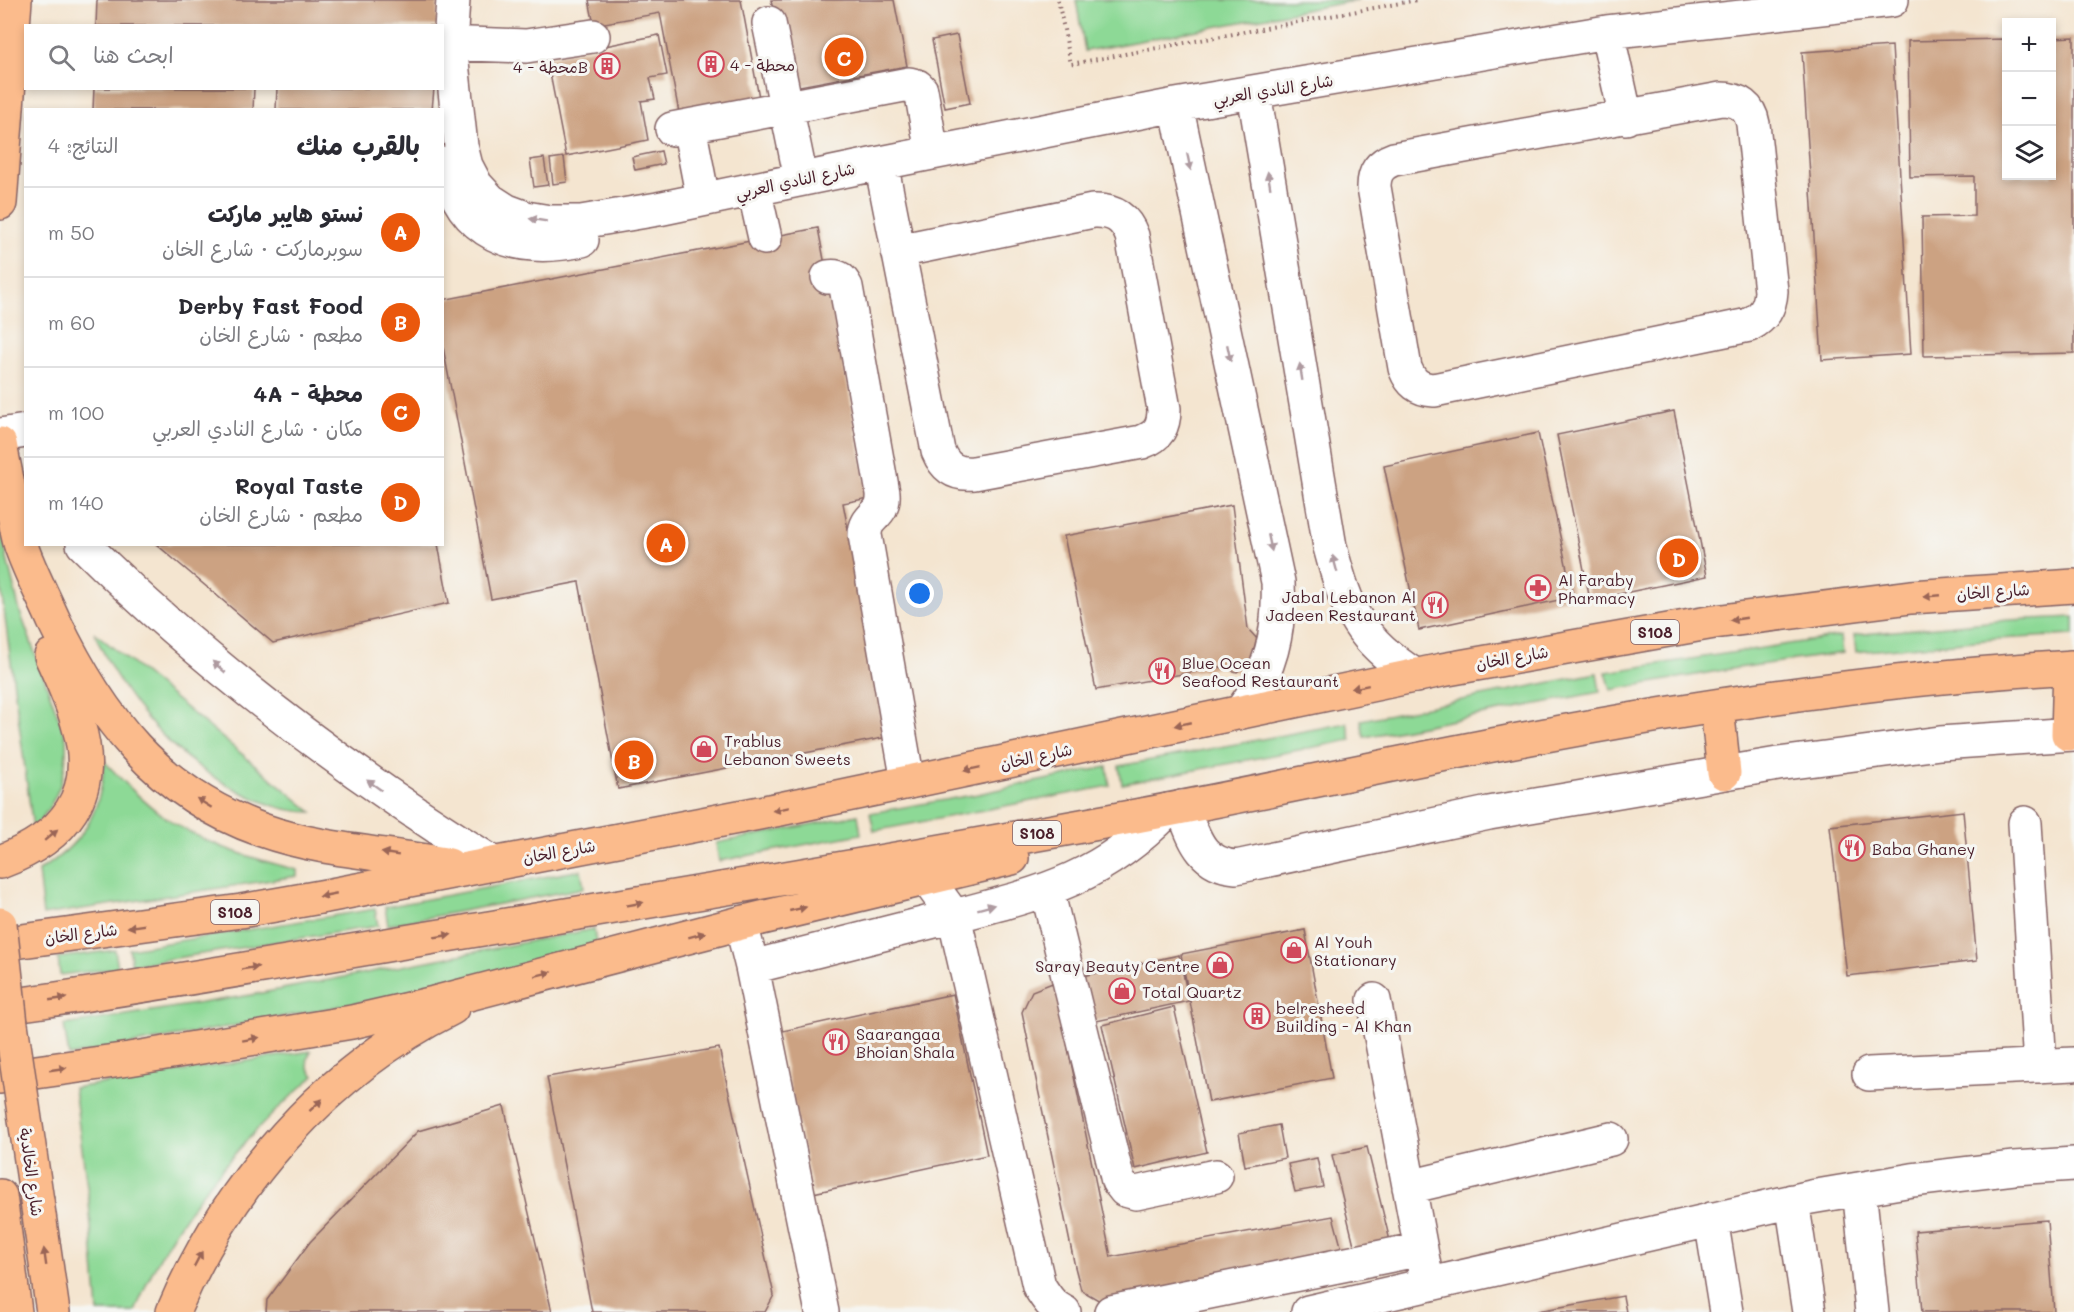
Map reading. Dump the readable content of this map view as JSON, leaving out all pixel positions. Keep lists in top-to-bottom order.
{
  "streets": {
    "main road": ["شارع الخان", "S108", "شارع الخالدية"],
    "street": ["شارع النادي العربي"]
  },
  "one_way": ["شارع الخالدية"],
  "places": {
    "building": ["محطة - 4", "محطة - 4B", "belresheed Building - Al Khan"],
    "pharmacy": ["Al Faraby Pharmacy"],
    "restaurant": [
      "Jabal Lebanon Al Jadeen Restaurant",
      "Blue Ocean Seafood Restaurant",
      "Baba Ghaney",
      "Saarangaa Bhoian Shala"
    ],
    "shop": [
      "Trablus Lebanon Sweets",
      "Al Youh Stationary",
      "Saray Beauty Centre",
      "Total Quartz"
    ]
  },
  "page": {
    "map_buttons": ["+", "−"],
    "search": "ابحث هنا",
    "pins": [
      "C",
      "A",
      "D",
      "B"
    ],
    "heading": ["بالقرب منك", "النتائج: 4"],
    "list": [
      {
        "mark": "A",
        "name": "نستو هايبر ماركت",
        "note": "سوبرماركت · شارع الخان",
        "value": "50 m"
      },
      {
        "mark": "B",
        "name": "Derby Fast Food",
        "note": "مطعم · شارع الخان",
        "value": "60 m"
      },
      {
        "mark": "C",
        "name": "محطة - 4A",
        "note": "مكان · شارع النادي العربي",
        "value": "100 m"
      },
      {
        "mark": "D",
        "name": "Royal Taste",
        "note": "مطعم · شارع الخان",
        "value": "140 m"
      }
    ]
  }
}
